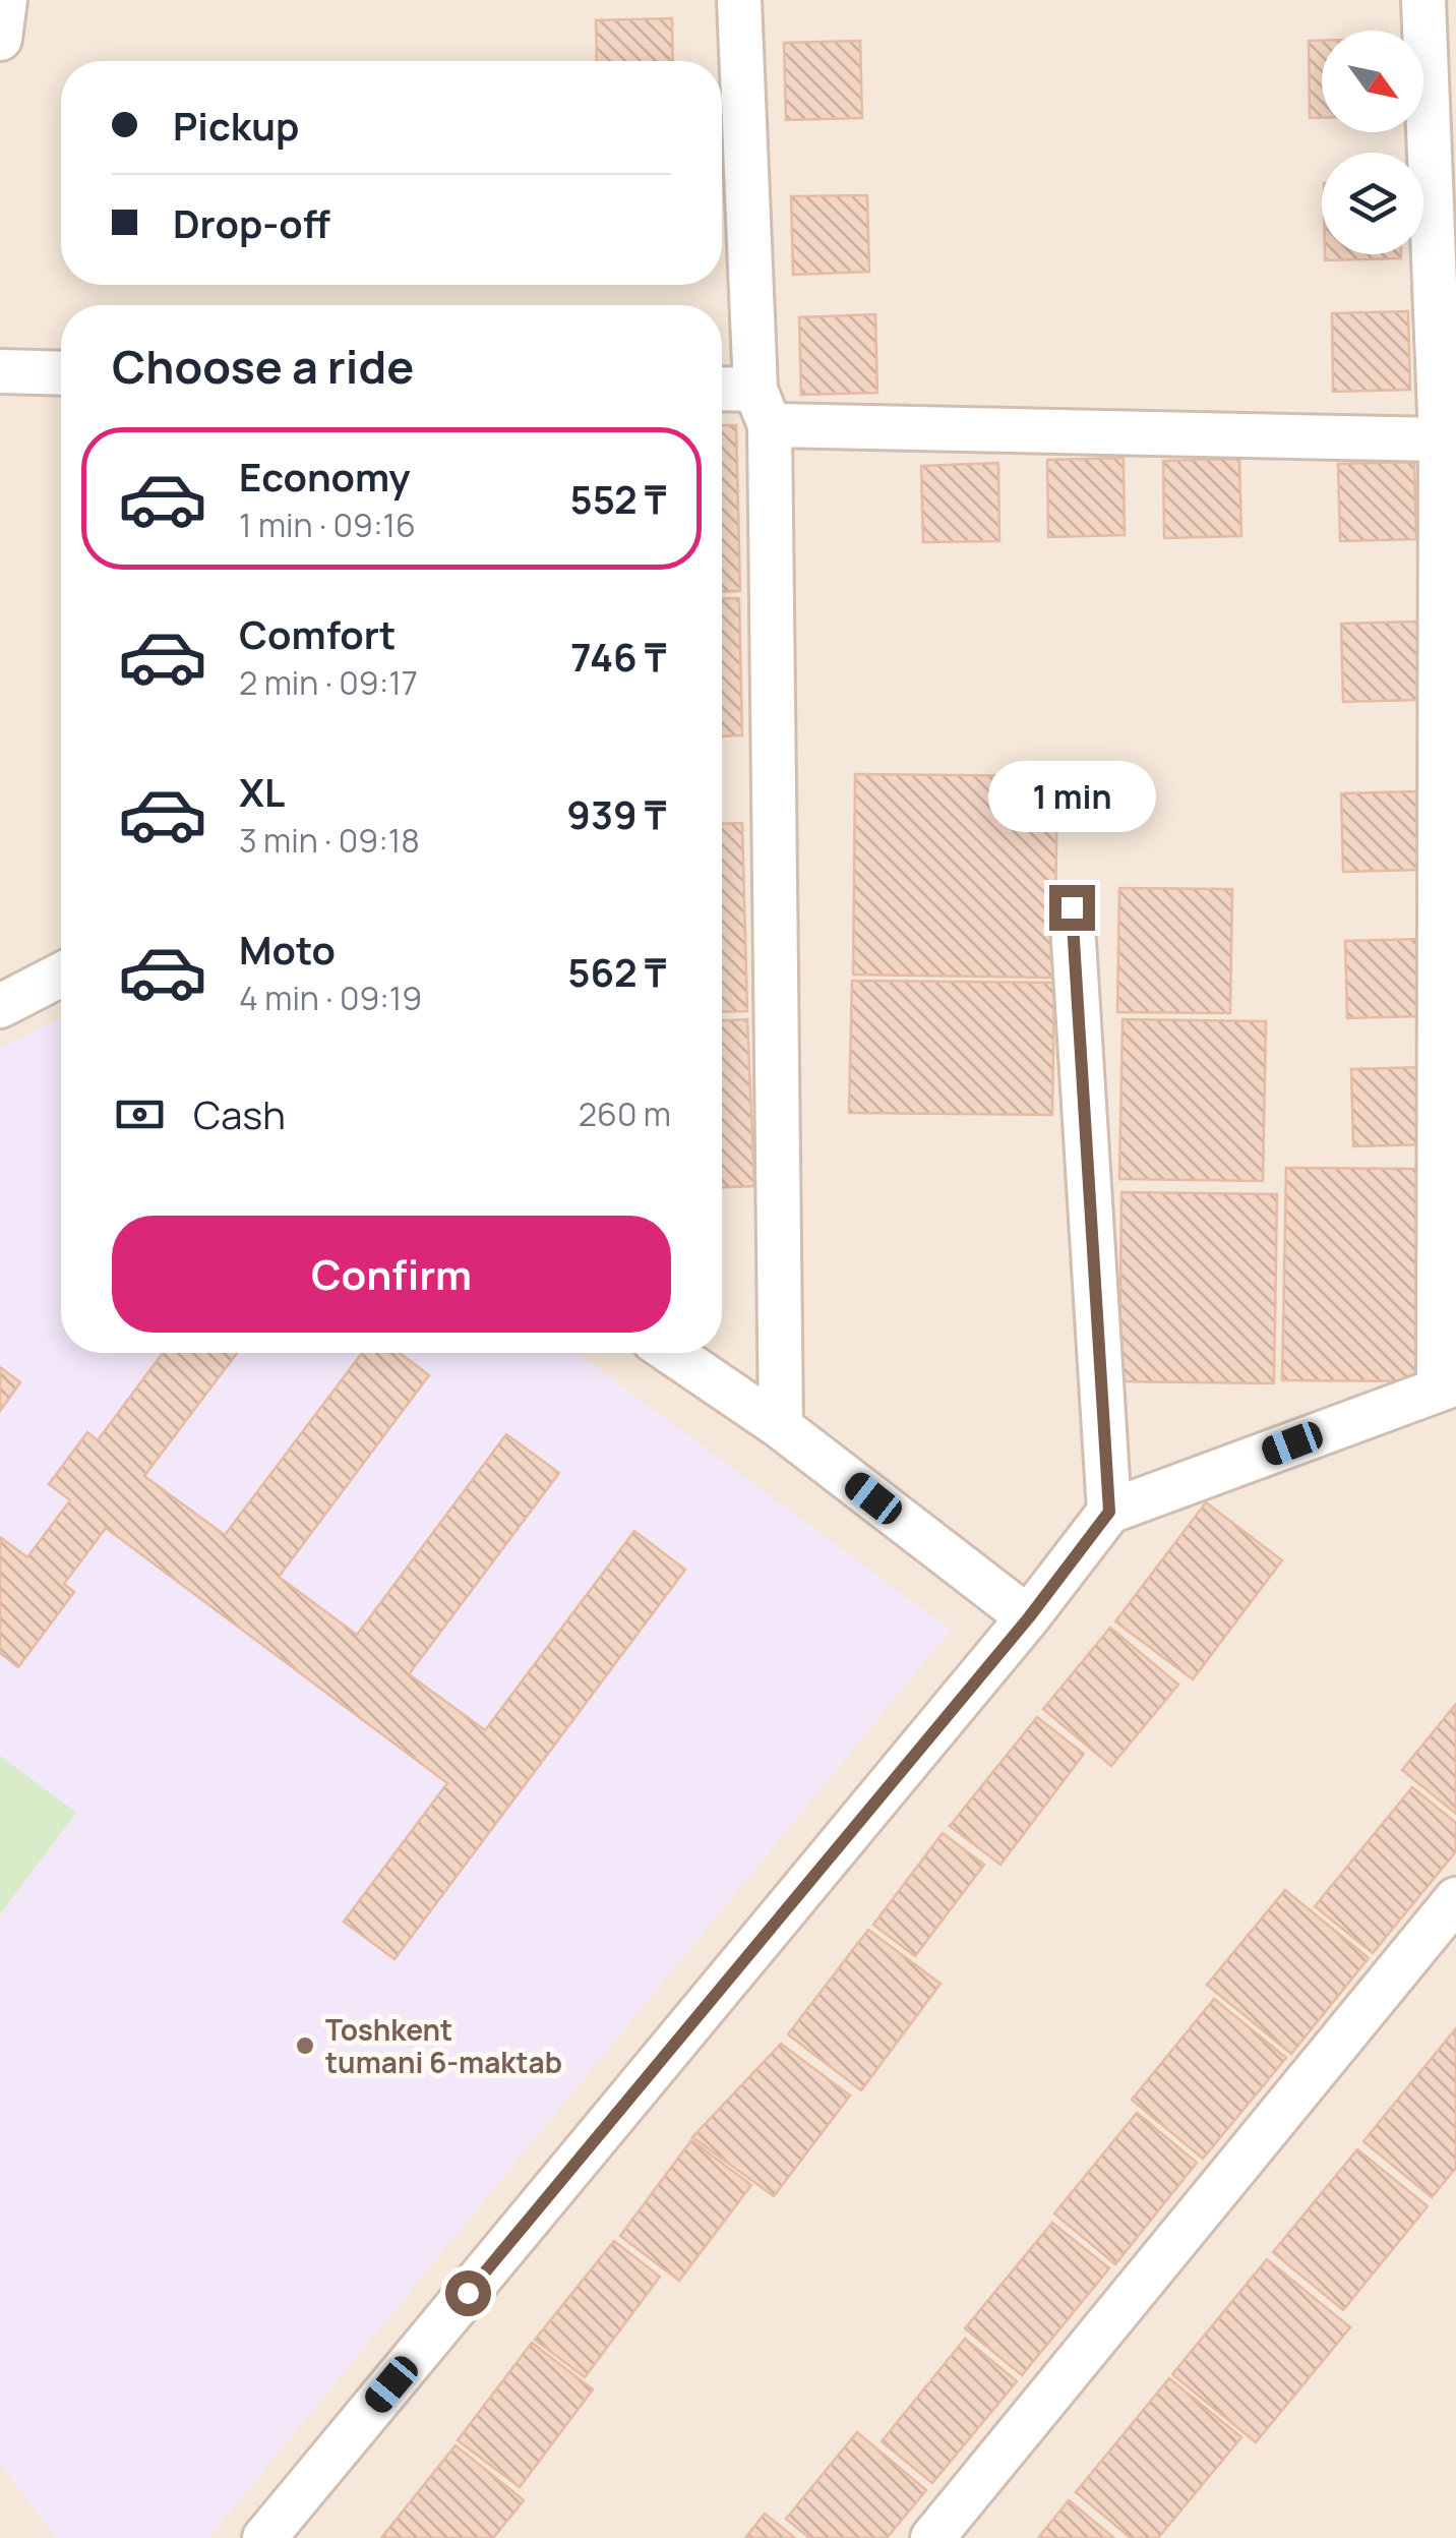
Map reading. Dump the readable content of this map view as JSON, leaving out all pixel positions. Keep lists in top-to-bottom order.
{
  "places": ["Toshkent tumani 6-maktab"],
  "north": "bottom right",
  "page": {
    "banner": ["Pickup", "Drop-off"],
    "heading": "Choose a ride",
    "list": [
      {
        "name": "Economy",
        "note": "1 min · 09:16",
        "value": "552 ₸"
      },
      {
        "name": "Comfort",
        "note": "2 min · 09:17",
        "value": "746 ₸"
      },
      {
        "name": "XL",
        "note": "3 min · 09:18",
        "value": "939 ₸"
      },
      {
        "name": "Moto",
        "note": "4 min · 09:19",
        "value": "562 ₸"
      }
    ],
    "bubble": "1 min",
    "pay": ["Cash", "260 m"],
    "buttons": "Confirm"
  }
}
